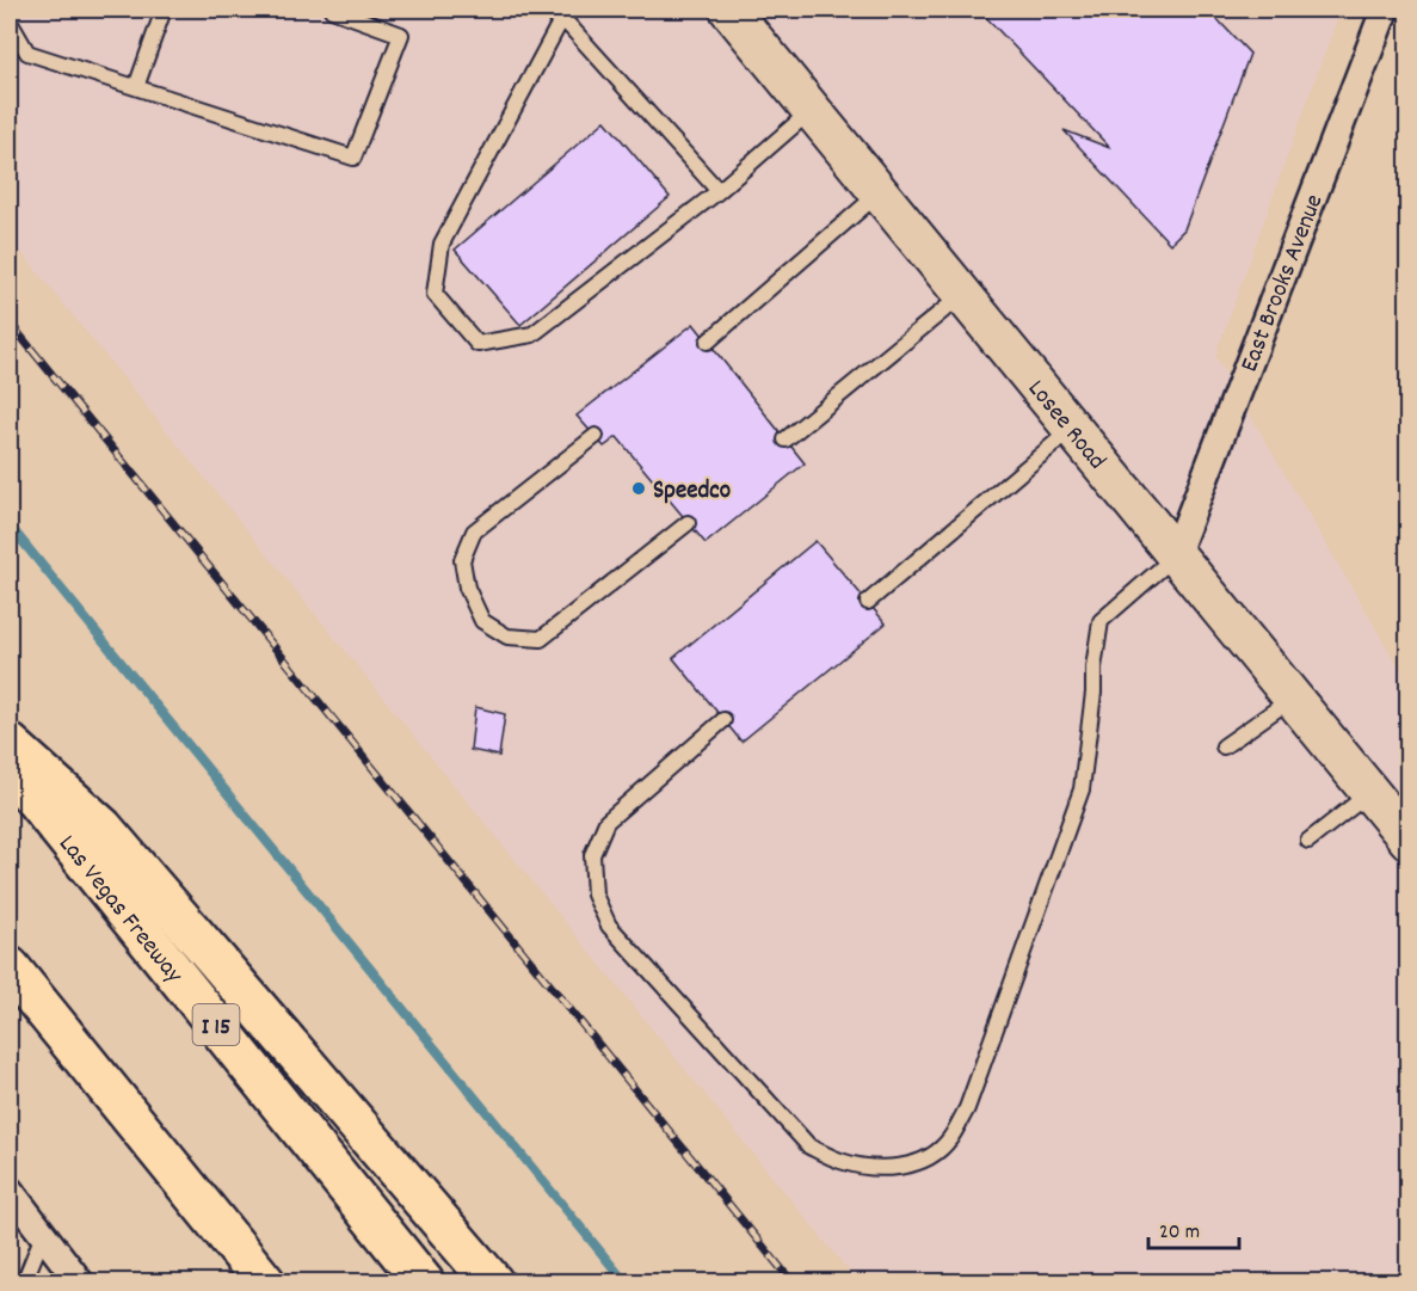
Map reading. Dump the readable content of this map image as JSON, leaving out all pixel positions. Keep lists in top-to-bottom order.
{
  "streets": {
    "highway": ["Las Vegas Freeway", "I 15"],
    "main road": ["Losee Road"],
    "street": ["East Brooks Avenue"]
  },
  "crossings": [
    ["East Brooks Avenue", "Losee Road"]
  ],
  "places": ["Speedco"],
  "scale_bar": "20 m"
}
